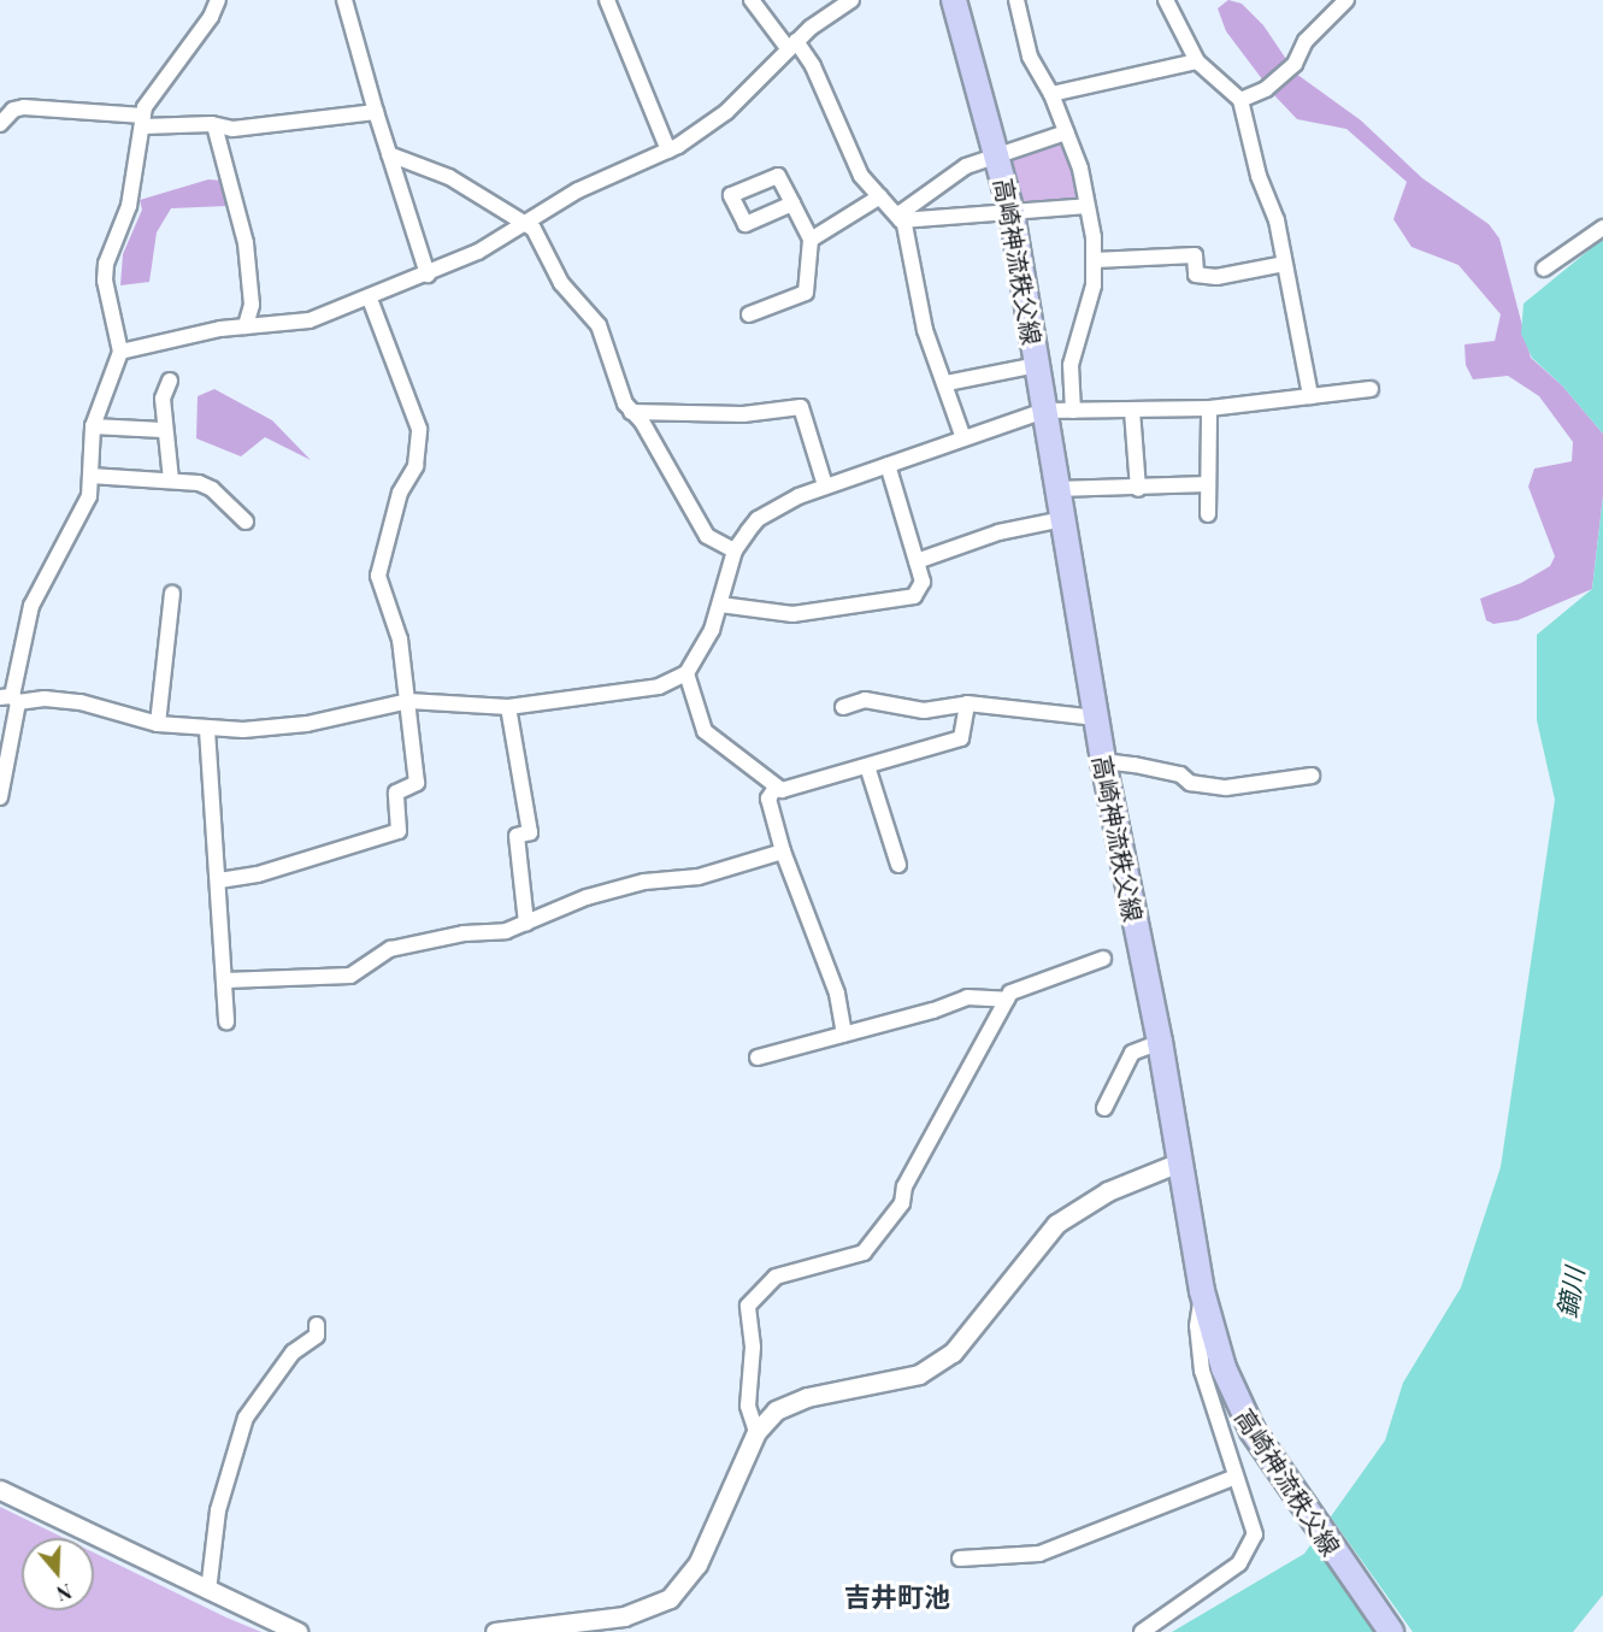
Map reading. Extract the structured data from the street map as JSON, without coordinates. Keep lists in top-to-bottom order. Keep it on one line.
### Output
{"streets":{"main road":["高崎神流秩父線"]},"districts":["吉井町池"],"water":["鏑川"],"north":"bottom"}
